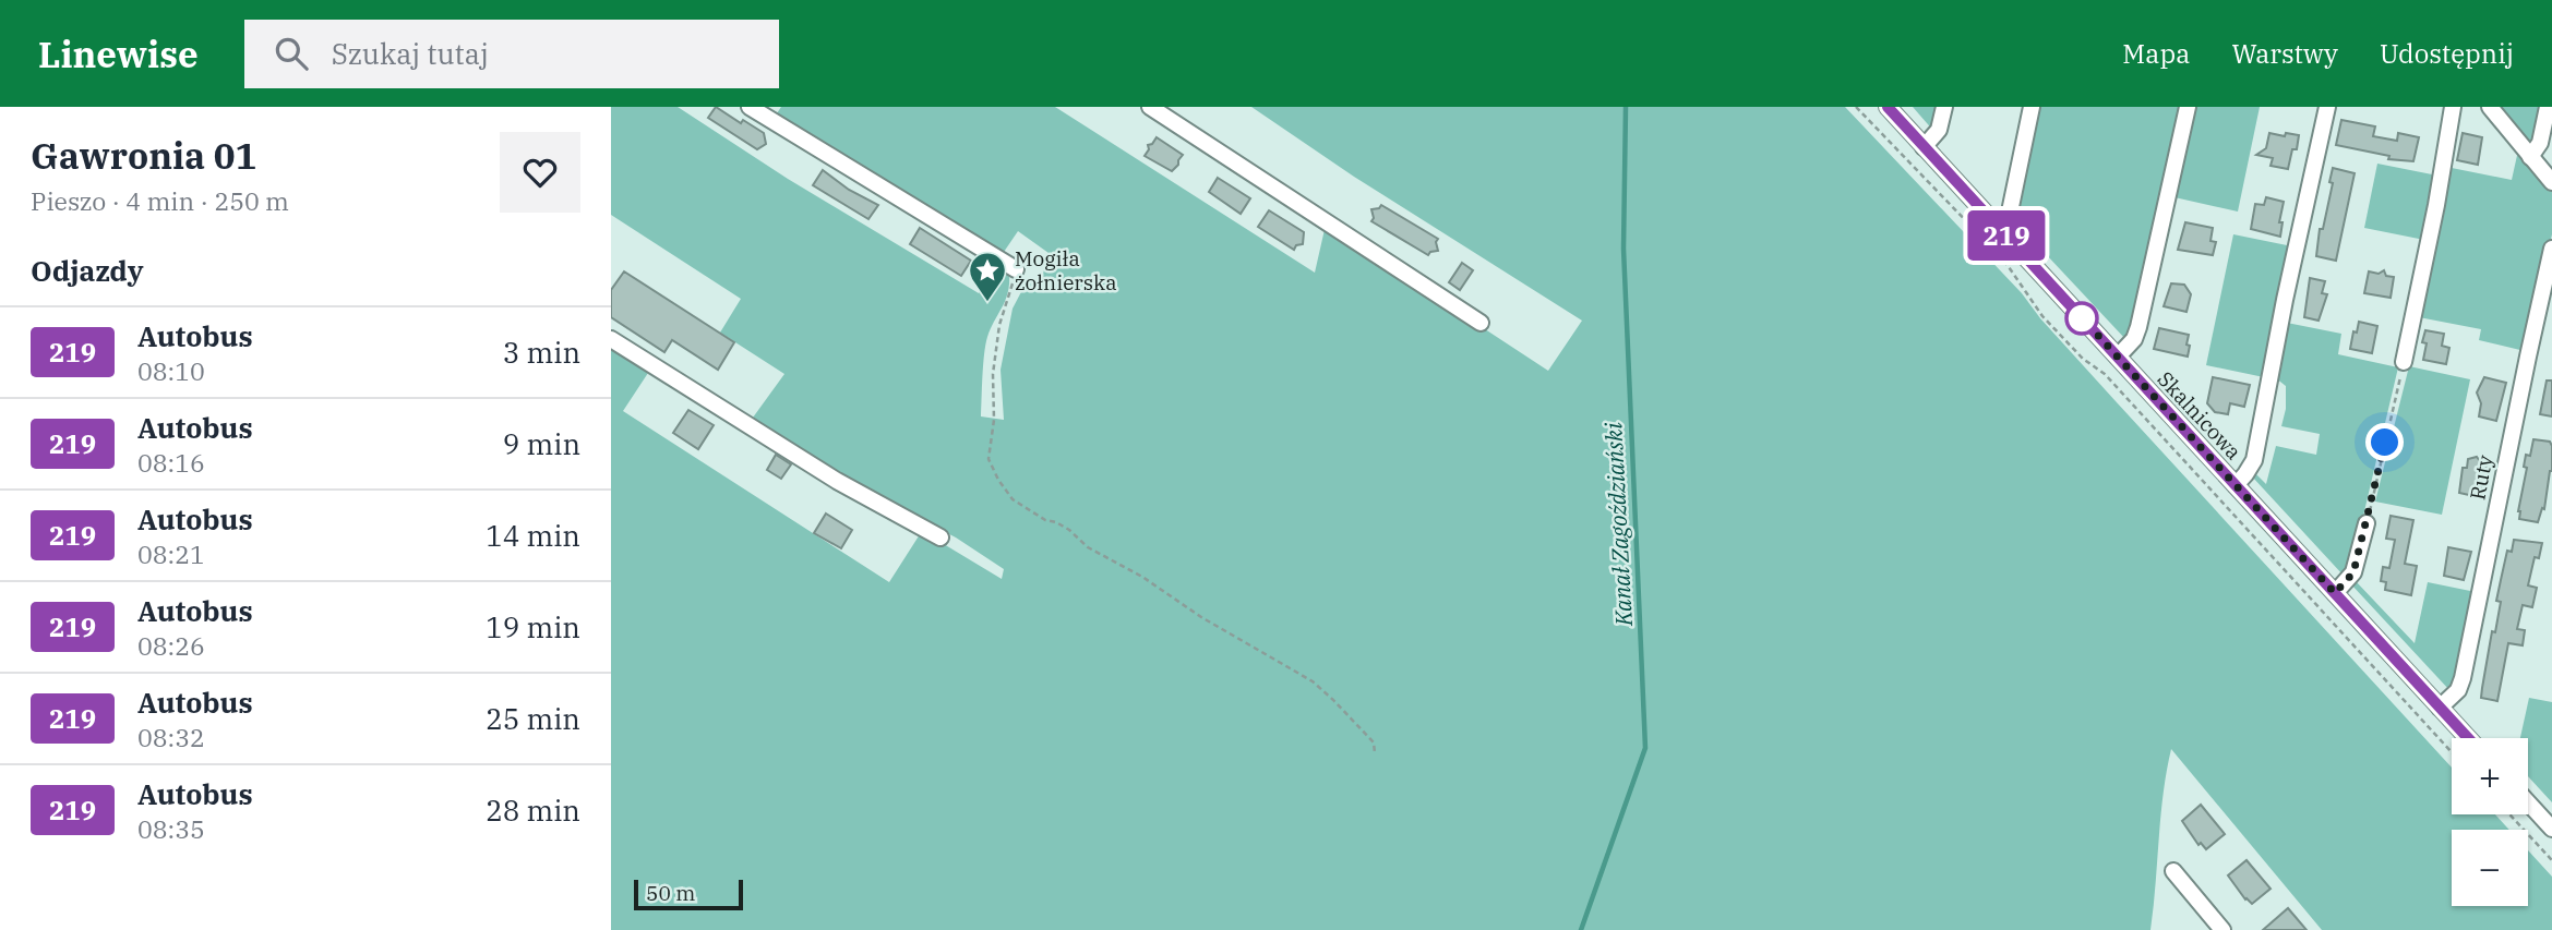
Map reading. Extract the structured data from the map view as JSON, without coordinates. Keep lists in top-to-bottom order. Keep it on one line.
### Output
{"streets":{"street":["Skalnicowa","Ruty"]},"crossings":[["Skalnicowa","Ruty"]],"water":["Kanał Zagoździański"],"places":{"place":["Mogiła żołnierska"]},"lines":["bus line 219"],"scale_bar":"50 m","page":{"header":"Linewise","search":"Szukaj tutaj","nav":["Mapa","Warstwy","Udostępnij"],"heading":[["Gawronia 01","Pieszo · 4 min · 250 m"],"Odjazdy"],"on_map":"219","list":[{"mark":"219","name":"Autobus","note":"08:10","value":"3 min"},{"mark":"219","name":"Autobus","note":"08:16","value":"9 min"},{"mark":"219","name":"Autobus","note":"08:21","value":"14 min"},{"mark":"219","name":"Autobus","note":"08:26","value":"19 min"},{"mark":"219","name":"Autobus","note":"08:32","value":"25 min"},{"mark":"219","name":"Autobus","note":"08:35","value":"28 min"}],"map_buttons":["+","−"],"scale":"50 m"}}
